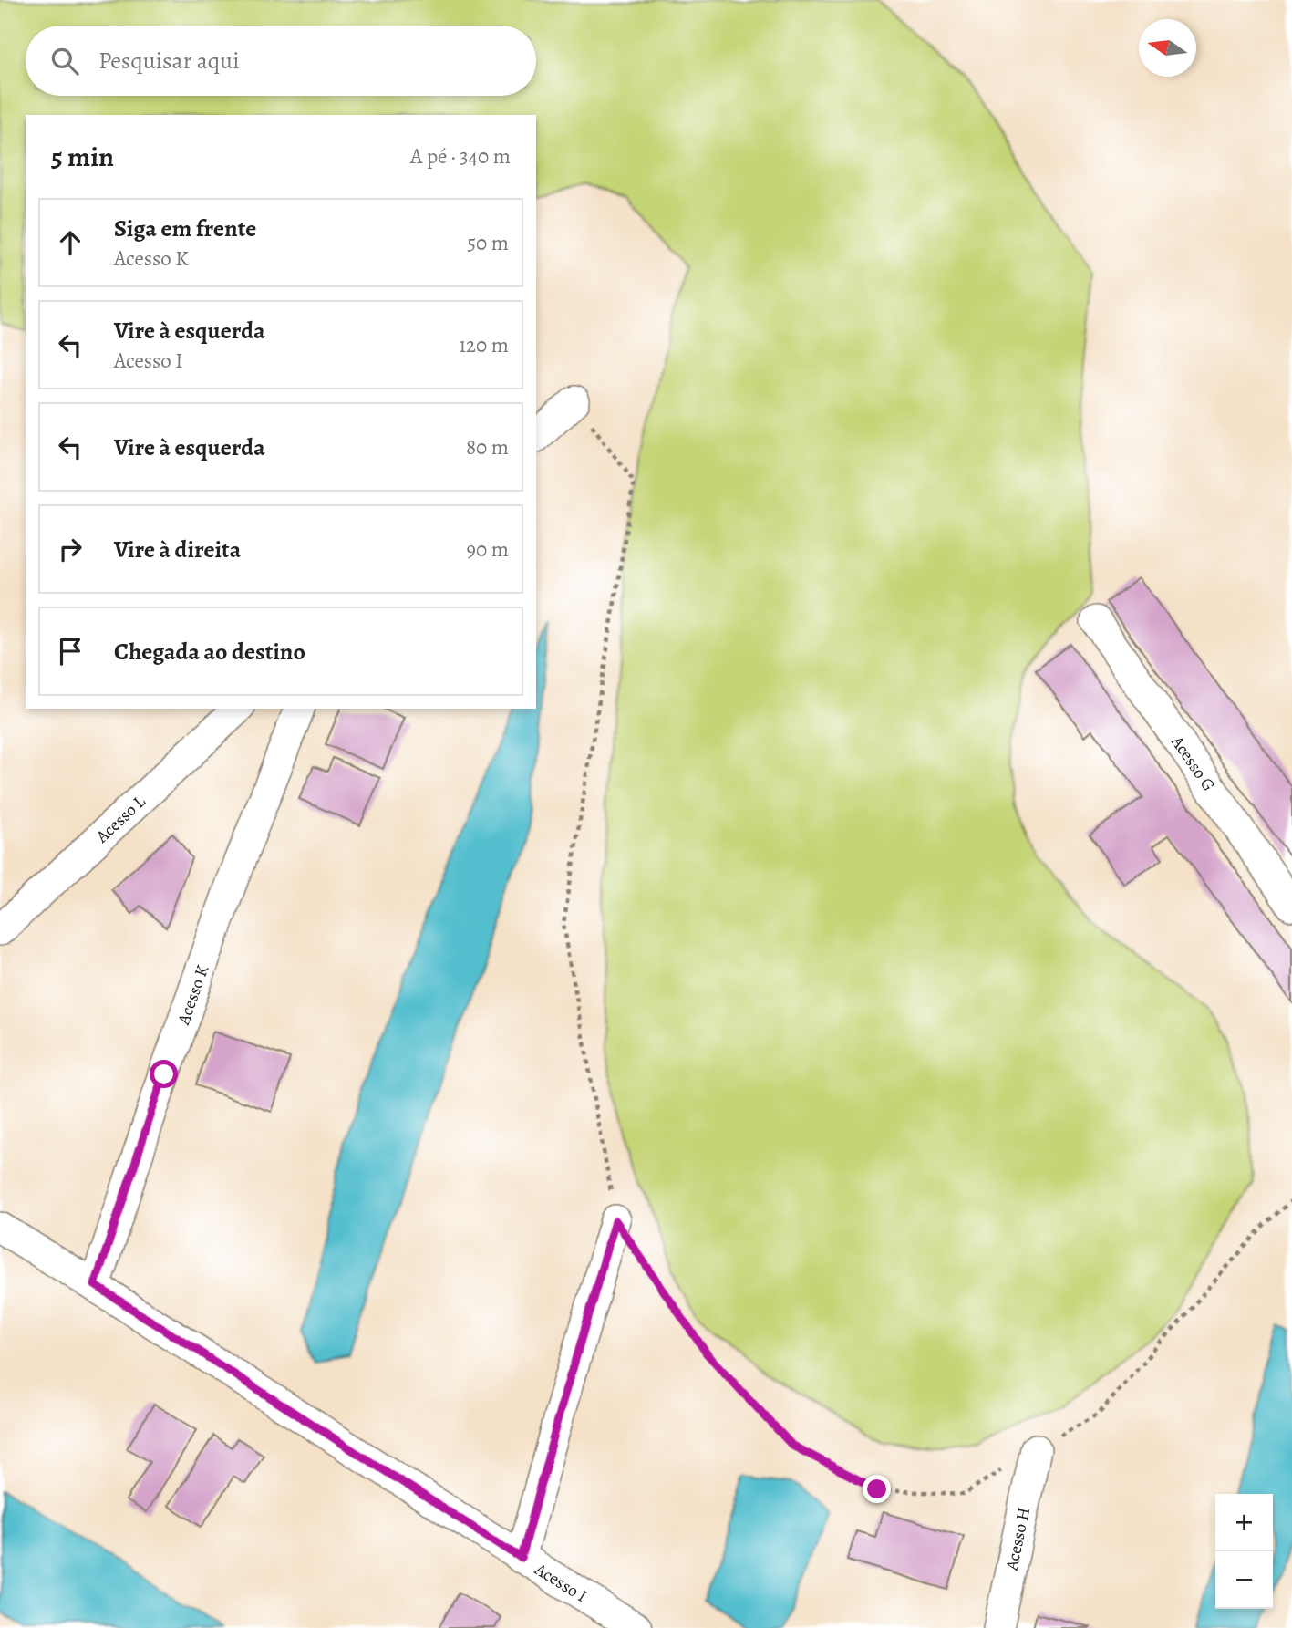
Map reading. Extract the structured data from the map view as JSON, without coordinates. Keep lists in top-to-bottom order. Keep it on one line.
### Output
{"streets":{"street":["Acesso G","Acesso L","Acesso K","Acesso H","Acesso I"]},"crossings":[["Acesso K","Acesso I"]],"north":"left","page":{"search":"Pesquisar aqui","heading":["5 min","A pé · 340 m"],"list":[["Siga em frente","Acesso K","50 m"],["Vire à esquerda","Acesso I","120 m"],["Vire à esquerda","80 m"],["Vire à direita","90 m"],"Chegada ao destino"],"map_buttons":["+","−"]}}
